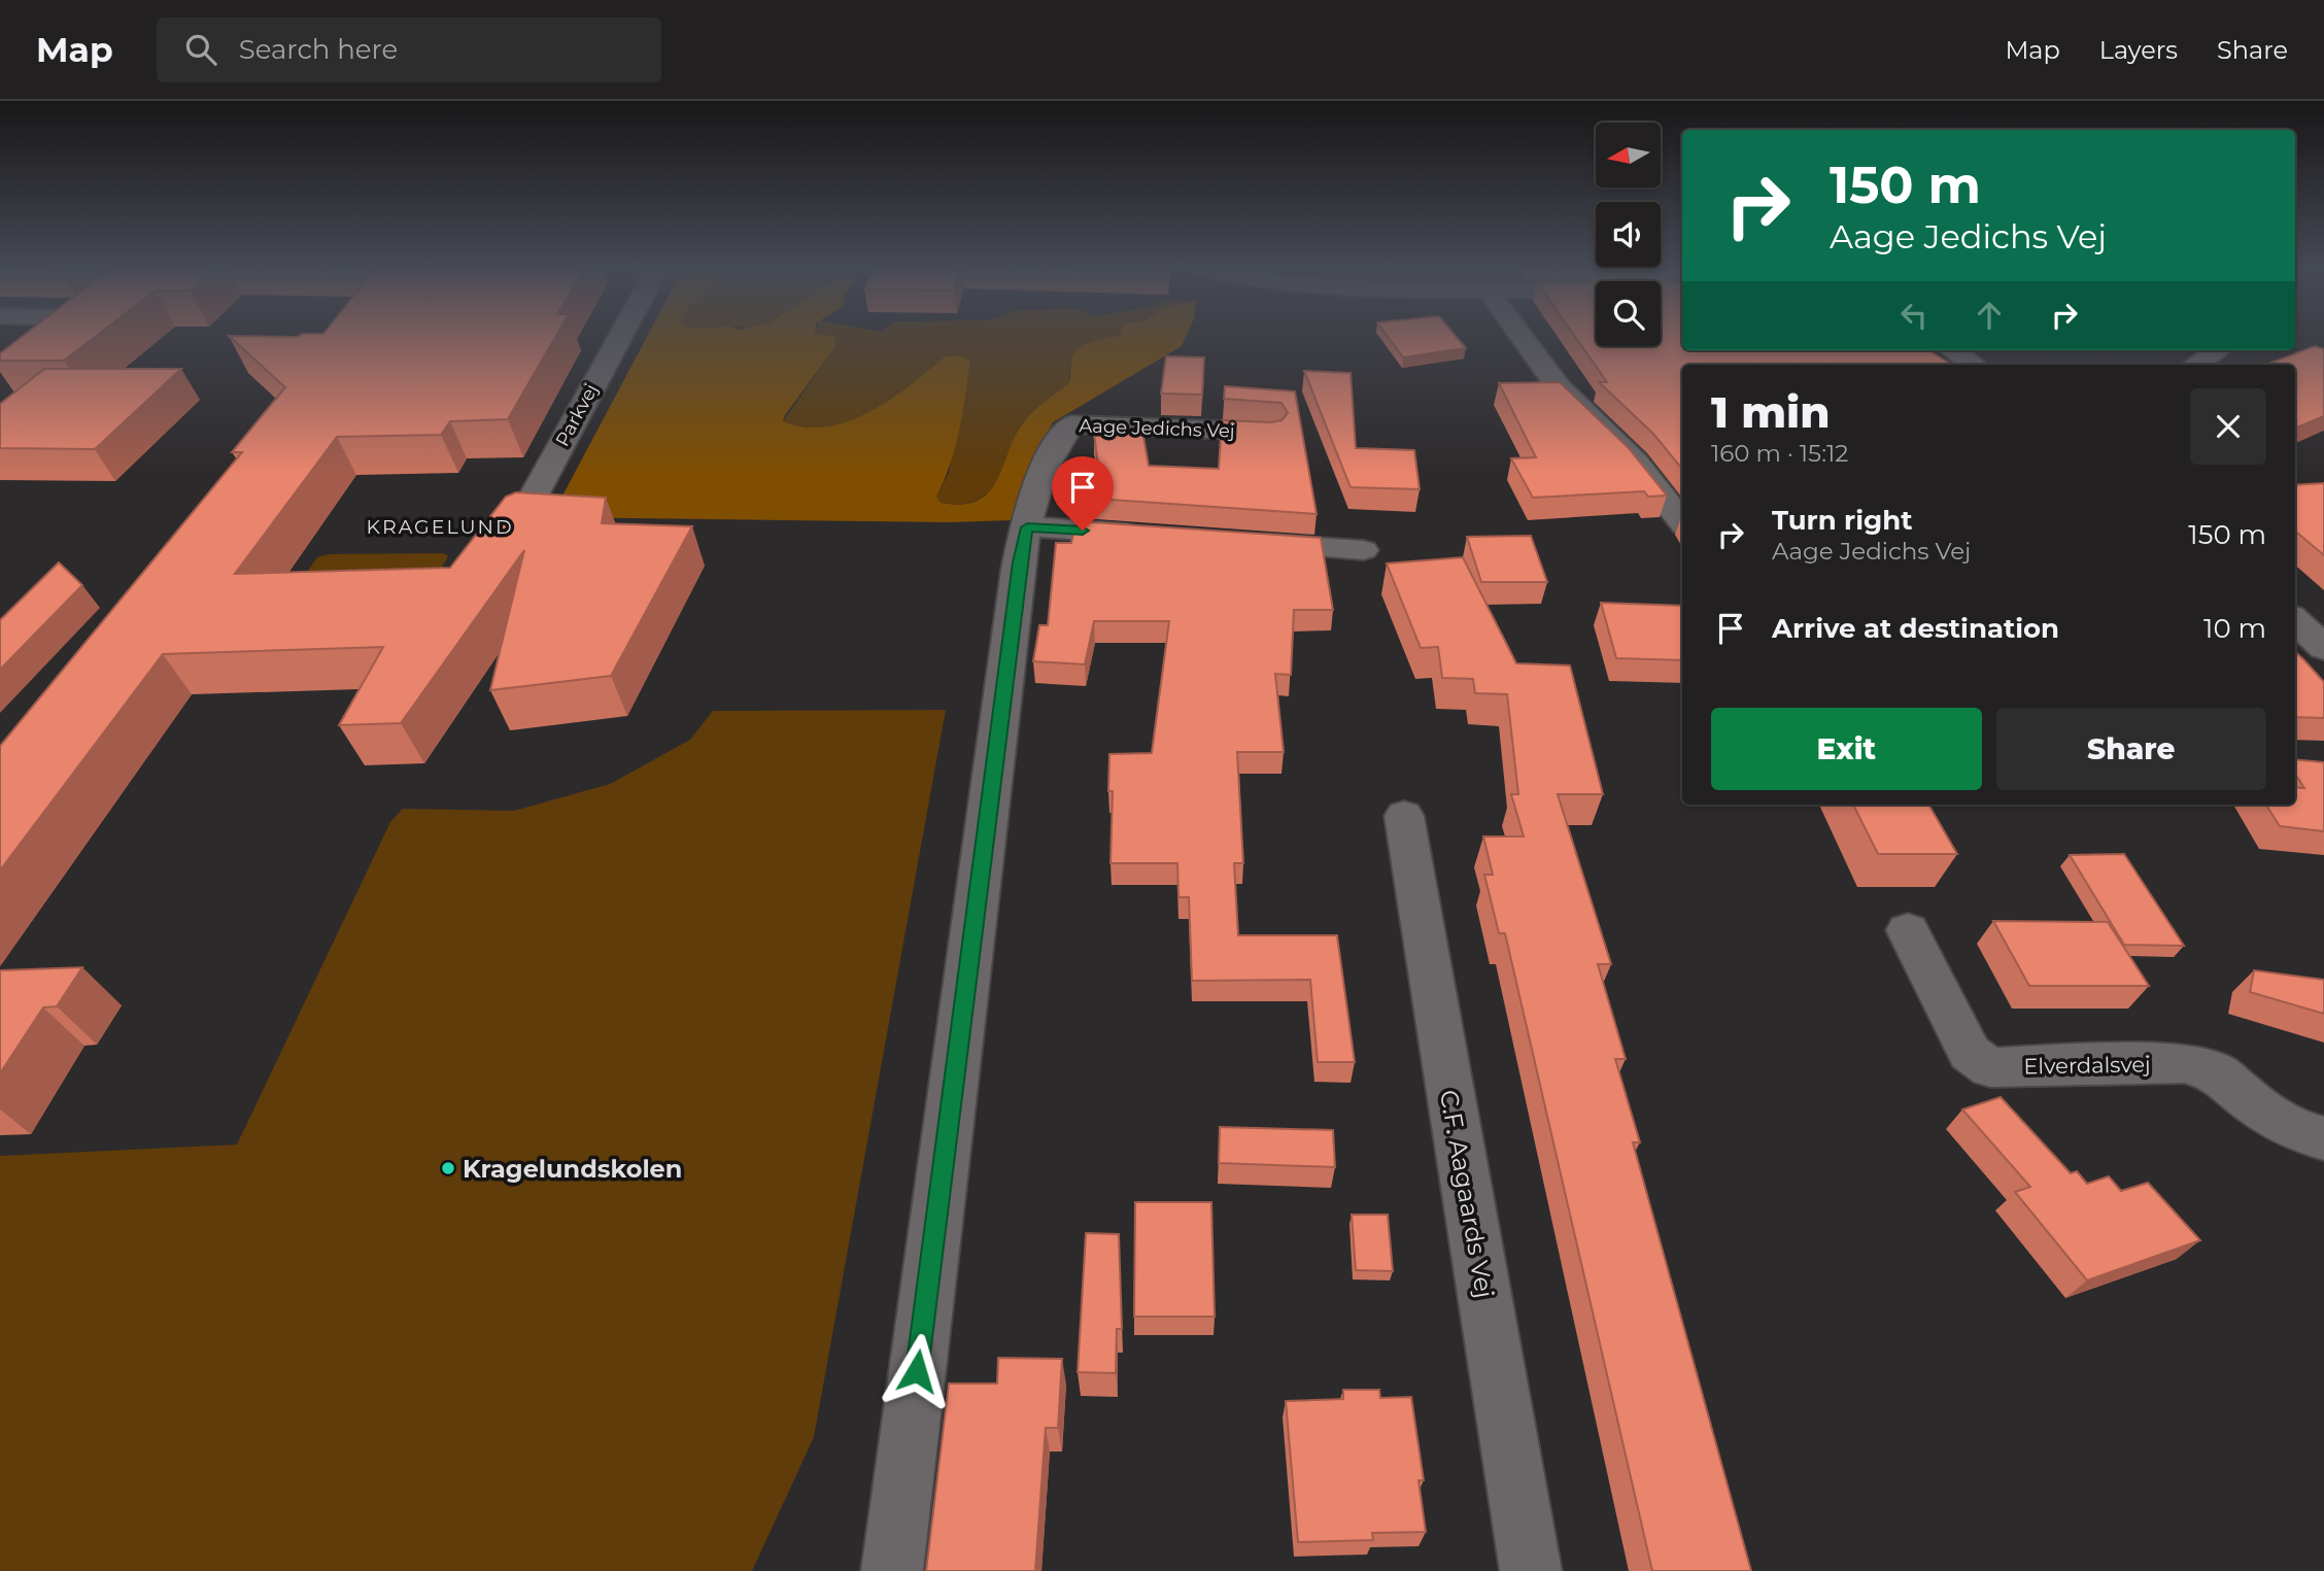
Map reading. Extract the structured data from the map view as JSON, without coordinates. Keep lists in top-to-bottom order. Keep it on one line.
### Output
{"streets":{"street":["Parkvej","Aage Jedichs Vej","Elverdalsvej","C.F. Aagaards Vej"]},"districts":["KRAGELUND"],"places":["Kragelundskolen"],"north":"left","page":{"header":"Map","search":"Search here","nav":["Map","Layers","Share"],"turn":["150 m","Aage Jedichs Vej"],"heading":["1 min","160 m · 15:12"],"list":[{"name":"Turn right","note":"Aage Jedichs Vej","value":"150 m"},{"name":"Arrive at destination","value":"10 m"}],"buttons":["Exit","Share"]}}
